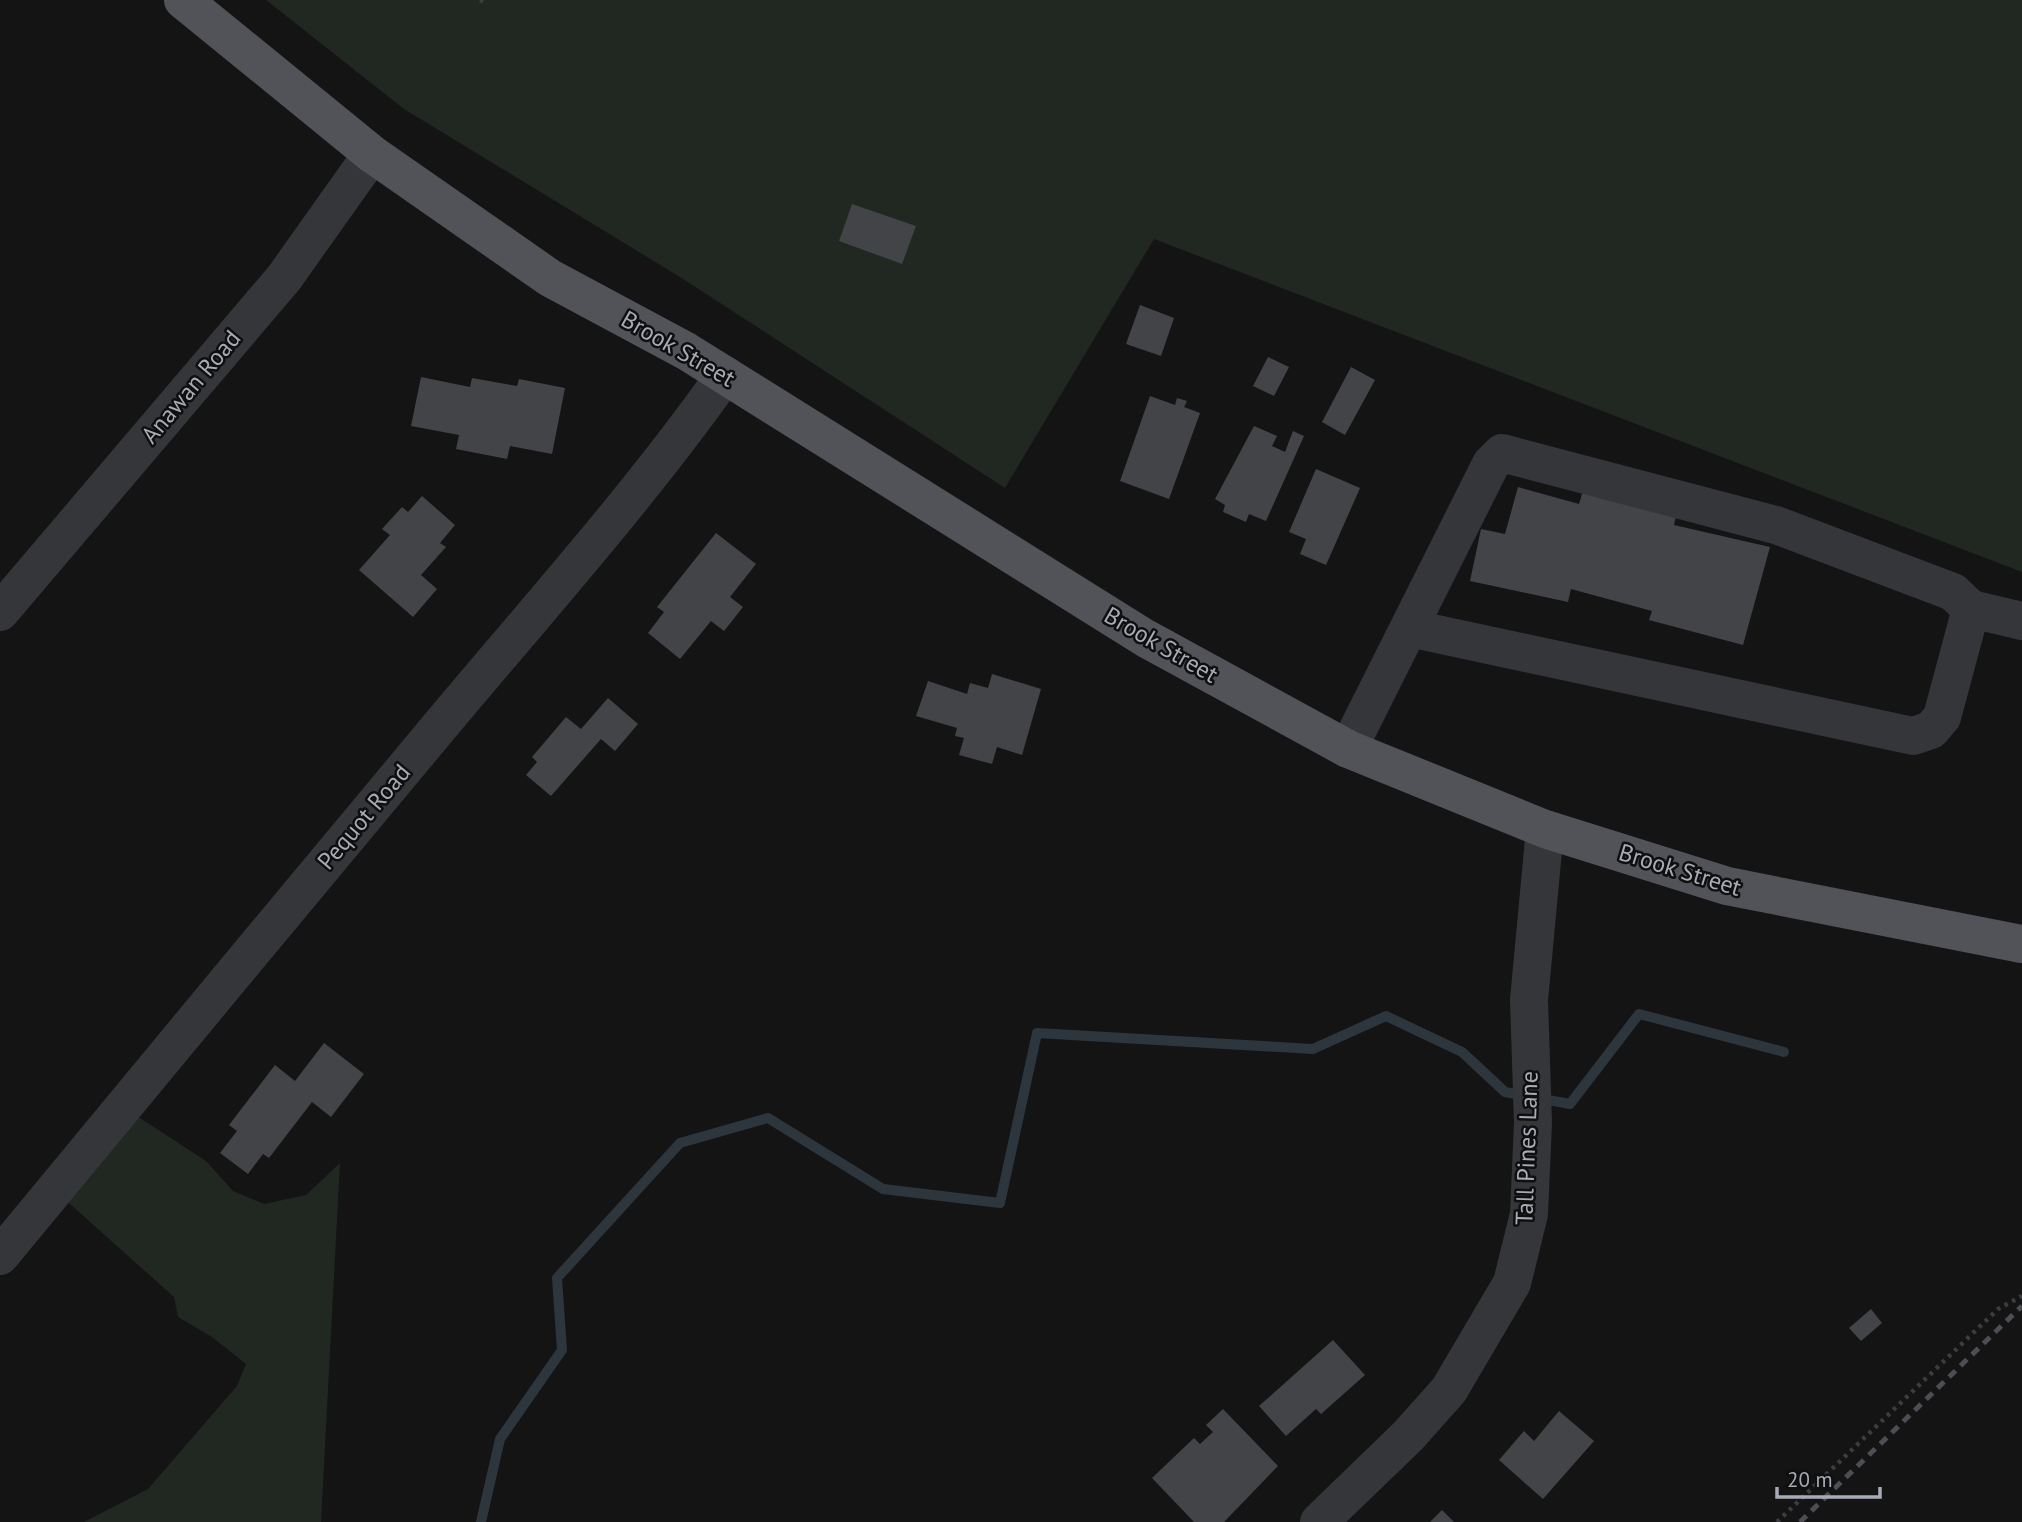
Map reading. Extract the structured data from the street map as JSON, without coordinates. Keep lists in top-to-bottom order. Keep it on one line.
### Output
{"streets":{"main road":["Brook Street"],"street":["Anawan Road","Pequot Road","Tall Pines Lane"]},"crossings":[["Brook Street","Anawan Road"],["Brook Street","Pequot Road"],["Brook Street","Tall Pines Lane"]],"scale_bar":"20 m"}
